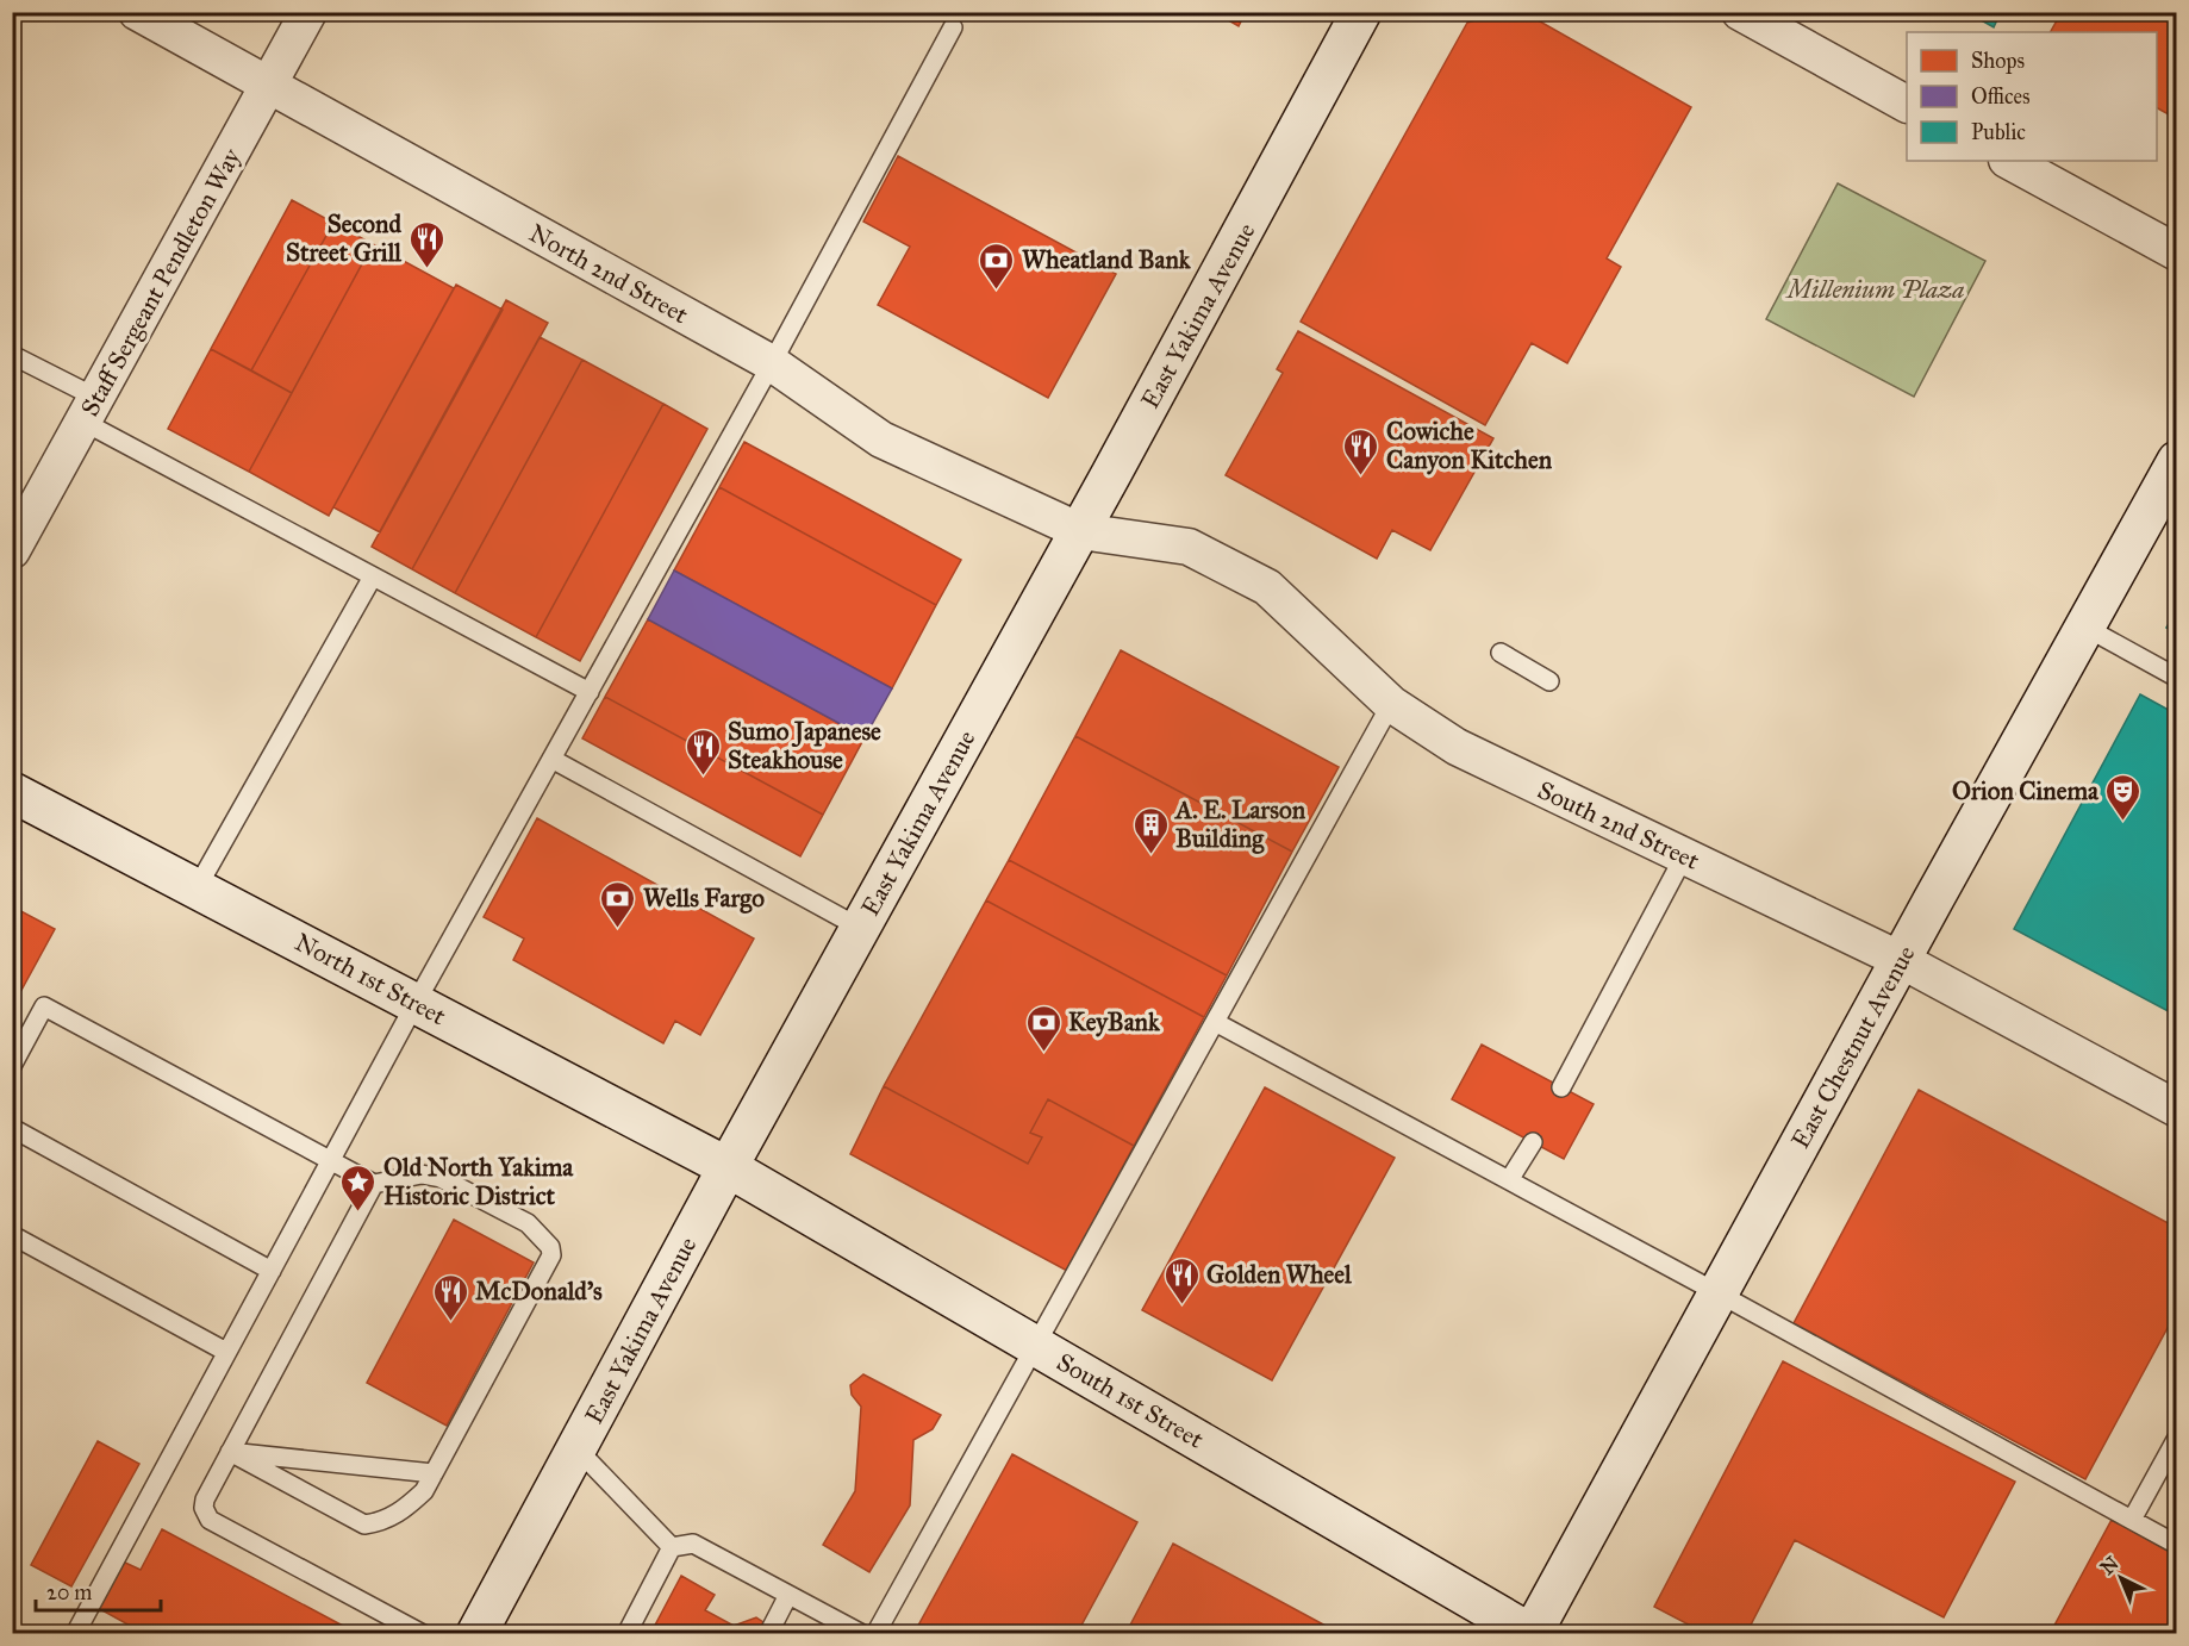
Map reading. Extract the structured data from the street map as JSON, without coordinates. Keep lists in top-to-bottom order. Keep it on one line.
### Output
{"streets":{"main road":["East Yakima Avenue","North 1st Street","East Chestnut Avenue","South 1st Street"],"street":["North 2nd Street","Staff Sergeant Pendleton Way","South 2nd Street"]},"crossings":[["North 2nd Street","Staff Sergeant Pendleton Way"],["North 2nd Street","East Yakima Avenue"],["North 2nd Street","South 2nd Street"],["East Yakima Avenue","South 2nd Street"],["East Yakima Avenue","North 1st Street"],["East Yakima Avenue","South 1st Street"],["South 2nd Street","East Chestnut Avenue"],["North 1st Street","South 1st Street"],["East Chestnut Avenue","South 1st Street"]],"parks":["Millenium Plaza"],"places":{"restaurant":["Second Street Grill","Cowiche Canyon Kitchen","Sumo Japanese Steakhouse","Golden Wheel","McDonald's"],"bank":["Wheatland Bank","Wells Fargo","KeyBank"],"theatre":["Orion Cinema"],"building":["A. E. Larson Building"],"place":["Old North Yakima Historic District"]},"legend":["Shops","Offices","Public"],"scale_bar":"20 m","north":"top left"}
